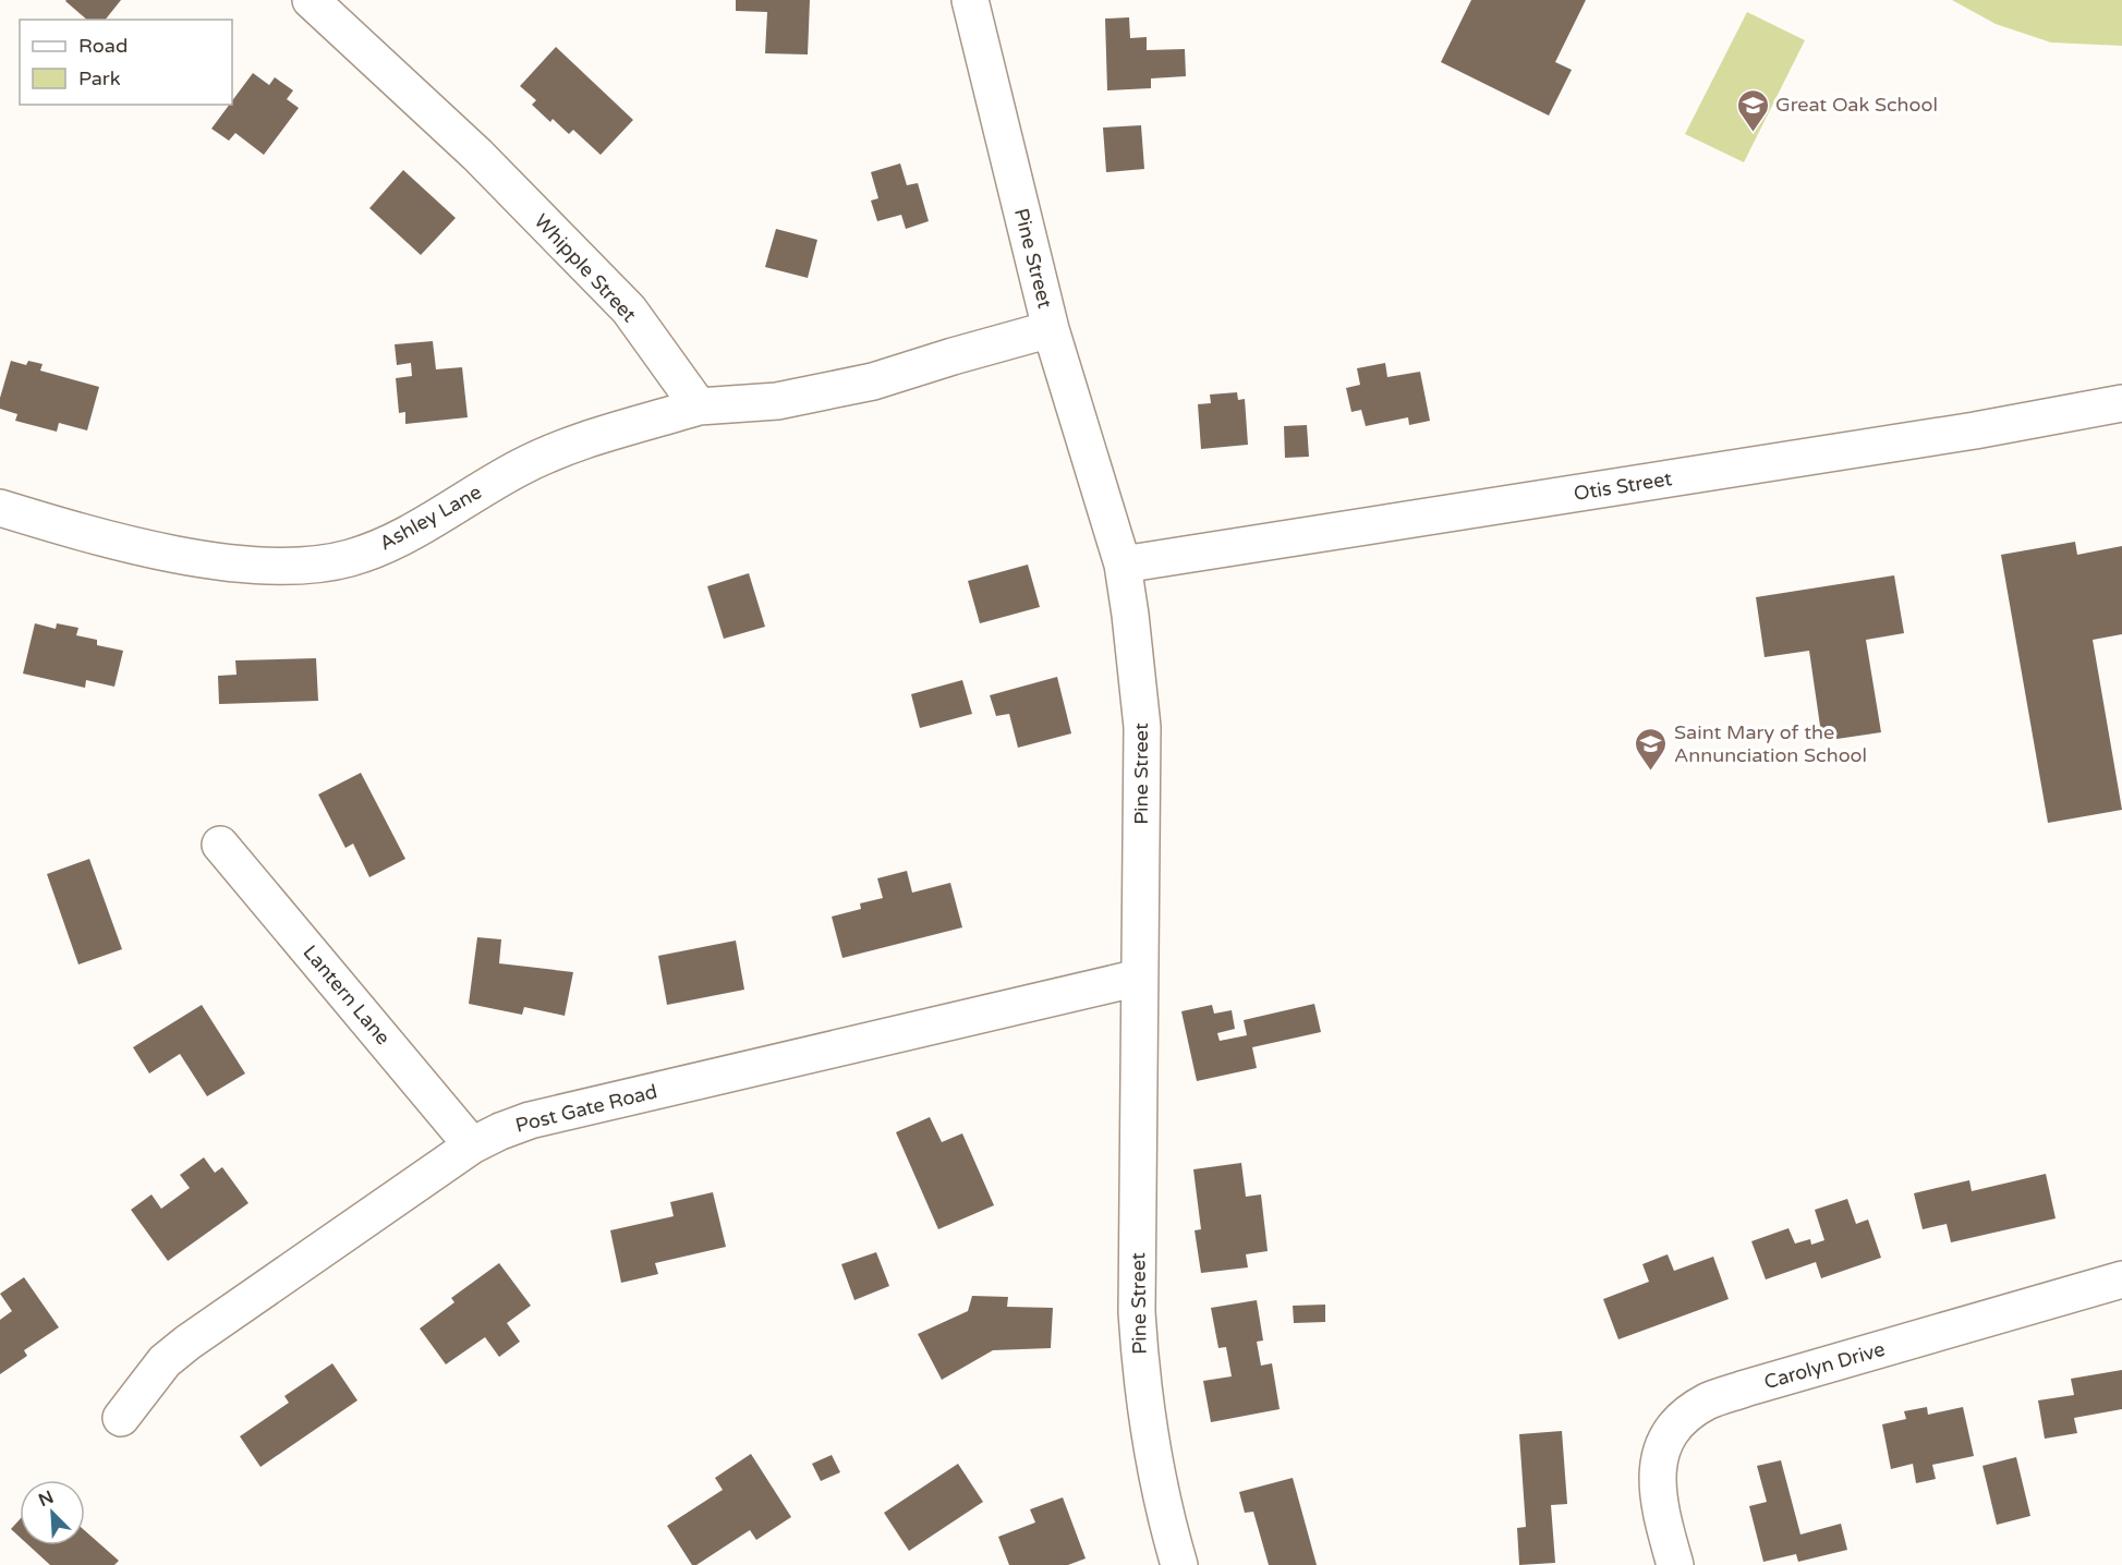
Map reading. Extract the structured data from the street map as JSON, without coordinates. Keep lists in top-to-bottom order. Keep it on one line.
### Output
{"streets":{"street":["Pine Street","Whipple Street","Otis Street","Ashley Lane","Lantern Lane","Post Gate Road","Carolyn Drive"]},"crossings":[["Pine Street","Otis Street"],["Pine Street","Post Gate Road"],["Whipple Street","Ashley Lane"],["Lantern Lane","Post Gate Road"]],"places":{"school or university":["Great Oak School","Saint Mary of the Annunciation School"]},"legend":["Road","Park"],"north":"top left"}
